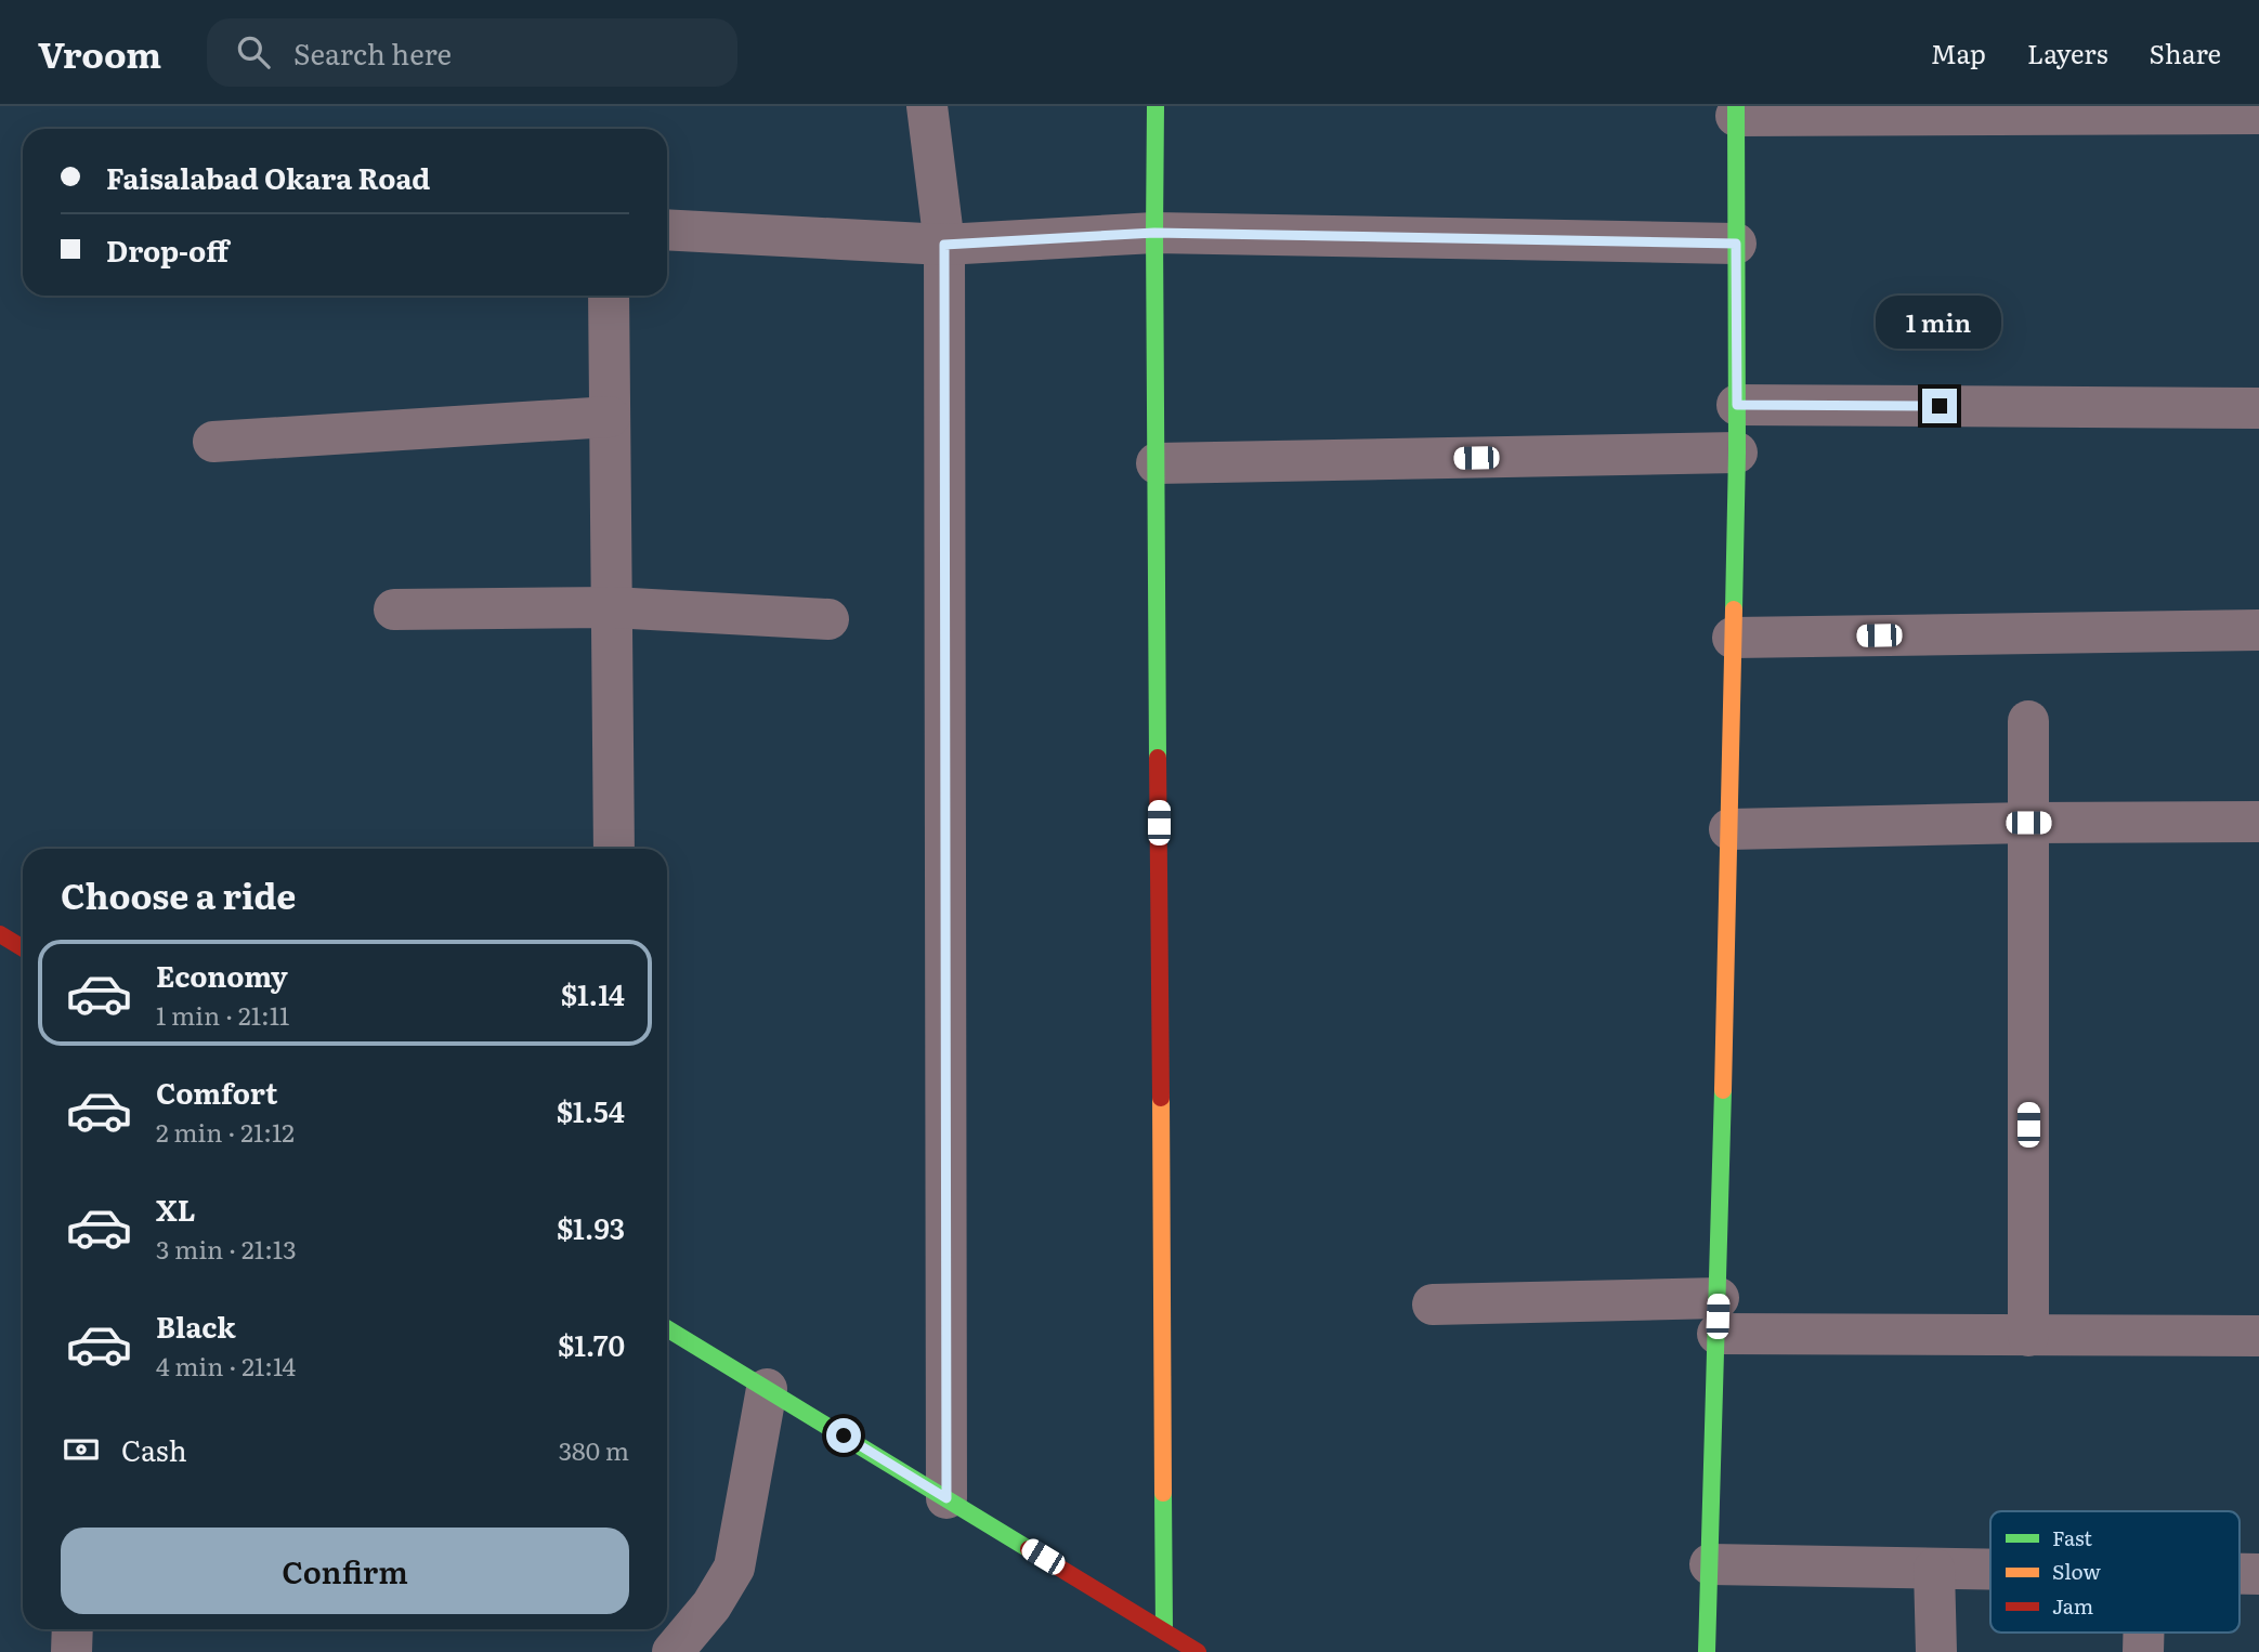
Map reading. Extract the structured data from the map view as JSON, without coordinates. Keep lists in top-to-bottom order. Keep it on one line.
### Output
{"legend":["Fast","Slow","Jam"],"page":{"header":"Vroom","search":"Search here","nav":["Map","Layers","Share"],"banner":["Faisalabad Okara Road","Drop-off"],"bubble":"1 min","heading":"Choose a ride","list":[{"name":"Economy","note":"1 min · 21:11","value":"$1.14"},{"name":"Comfort","note":"2 min · 21:12","value":"$1.54"},{"name":"XL","note":"3 min · 21:13","value":"$1.93"},{"name":"Black","note":"4 min · 21:14","value":"$1.70"}],"pay":["Cash","380 m"],"buttons":"Confirm"}}
